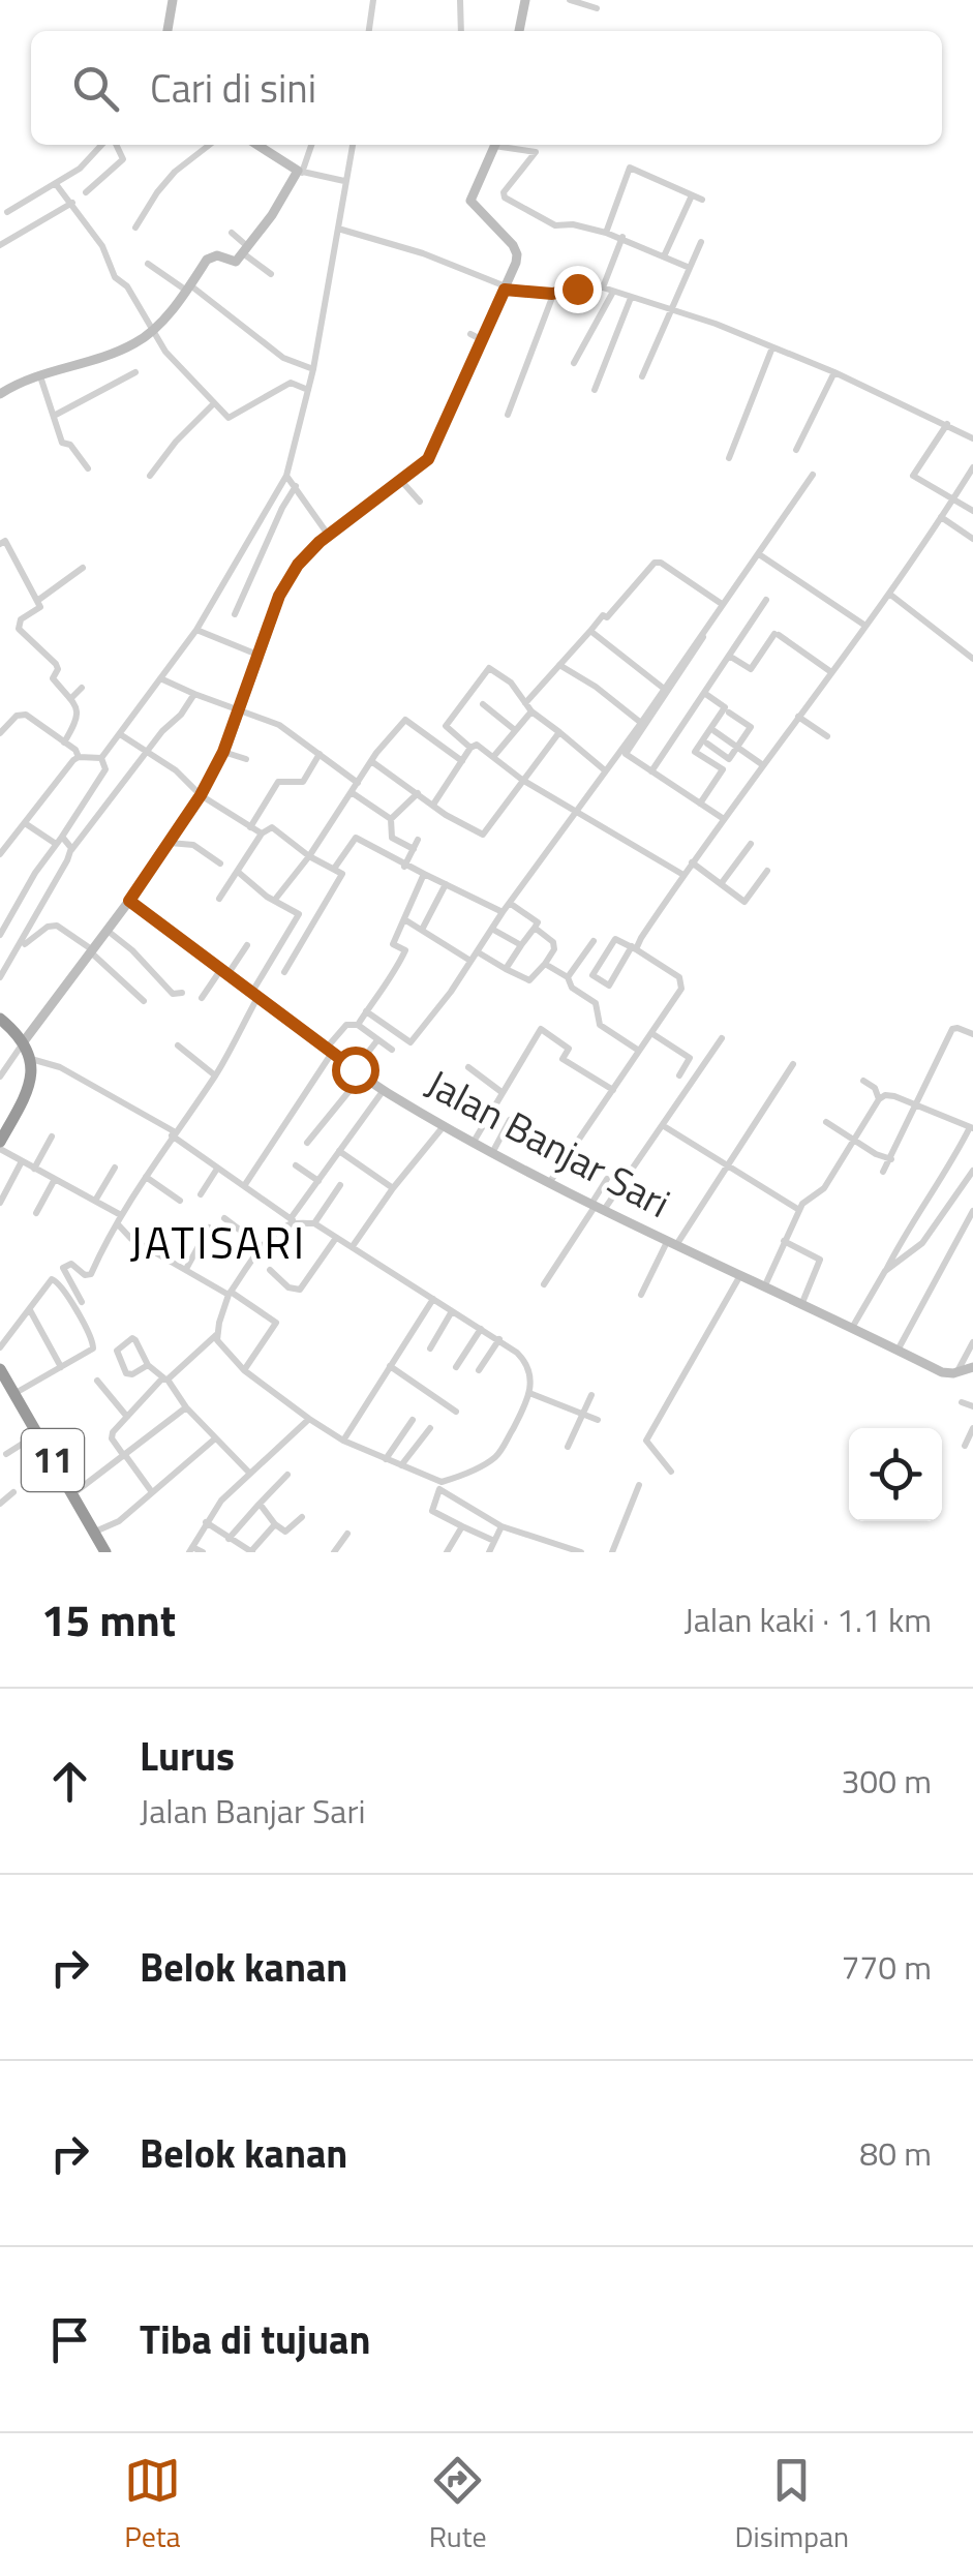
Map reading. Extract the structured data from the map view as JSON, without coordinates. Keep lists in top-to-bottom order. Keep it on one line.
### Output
{"streets":{"highway":["11"],"street":["Jalan Banjar Sari"]},"districts":["JATISARI"],"page":{"search":"Cari di sini","heading":["15 mnt","Jalan kaki · 1.1 km"],"list":[["Lurus","Jalan Banjar Sari","300 m"],["Belok kanan","770 m"],["Belok kanan","80 m"],"Tiba di tujuan"],"nav":["Peta","Rute","Disimpan"]}}
